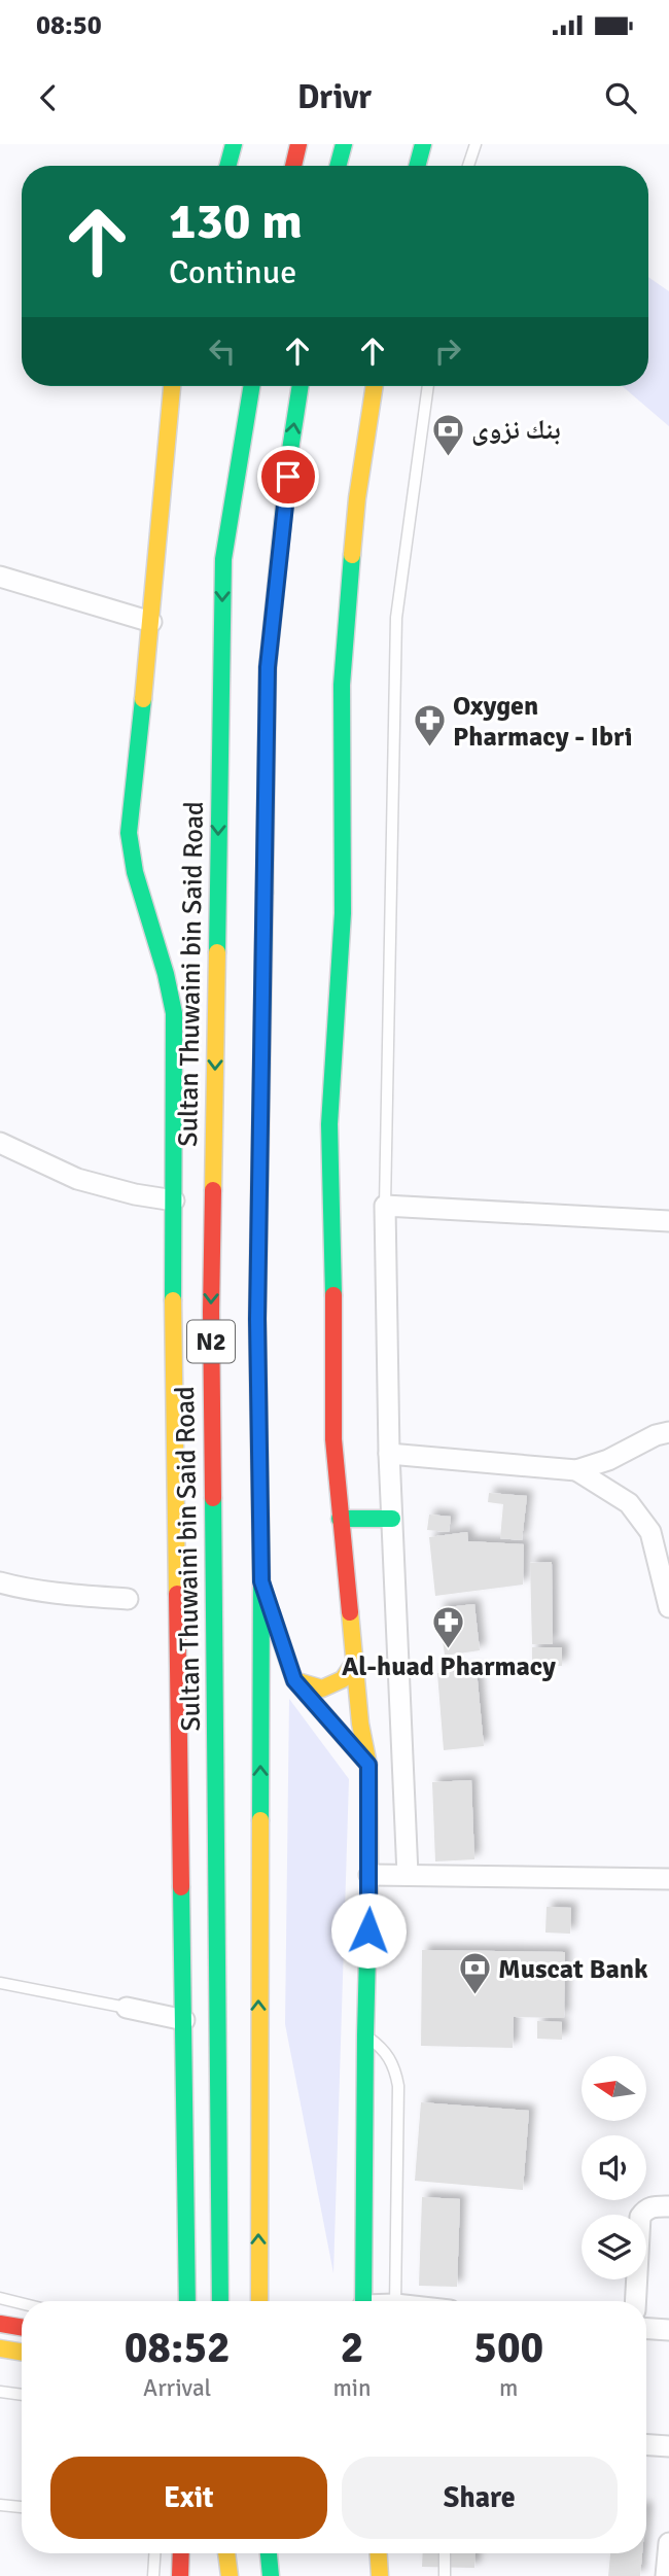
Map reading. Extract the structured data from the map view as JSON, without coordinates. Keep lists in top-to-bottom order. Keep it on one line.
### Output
{"streets":{"main road":["Sultan Thuwaini bin Said Road","N2"]},"places":{"bank":["بنك نزوى","Muscat Bank"],"pharmacy":["Oxygen Pharmacy - Ibri","Al-huad Pharmacy"]},"north":"left","page":{"status":"08:50","header":"Drivr","turn":["130 m","Continue"],"eta":["08:52","Arrival","2","min","500","m"],"buttons":["Exit","Share"]}}
